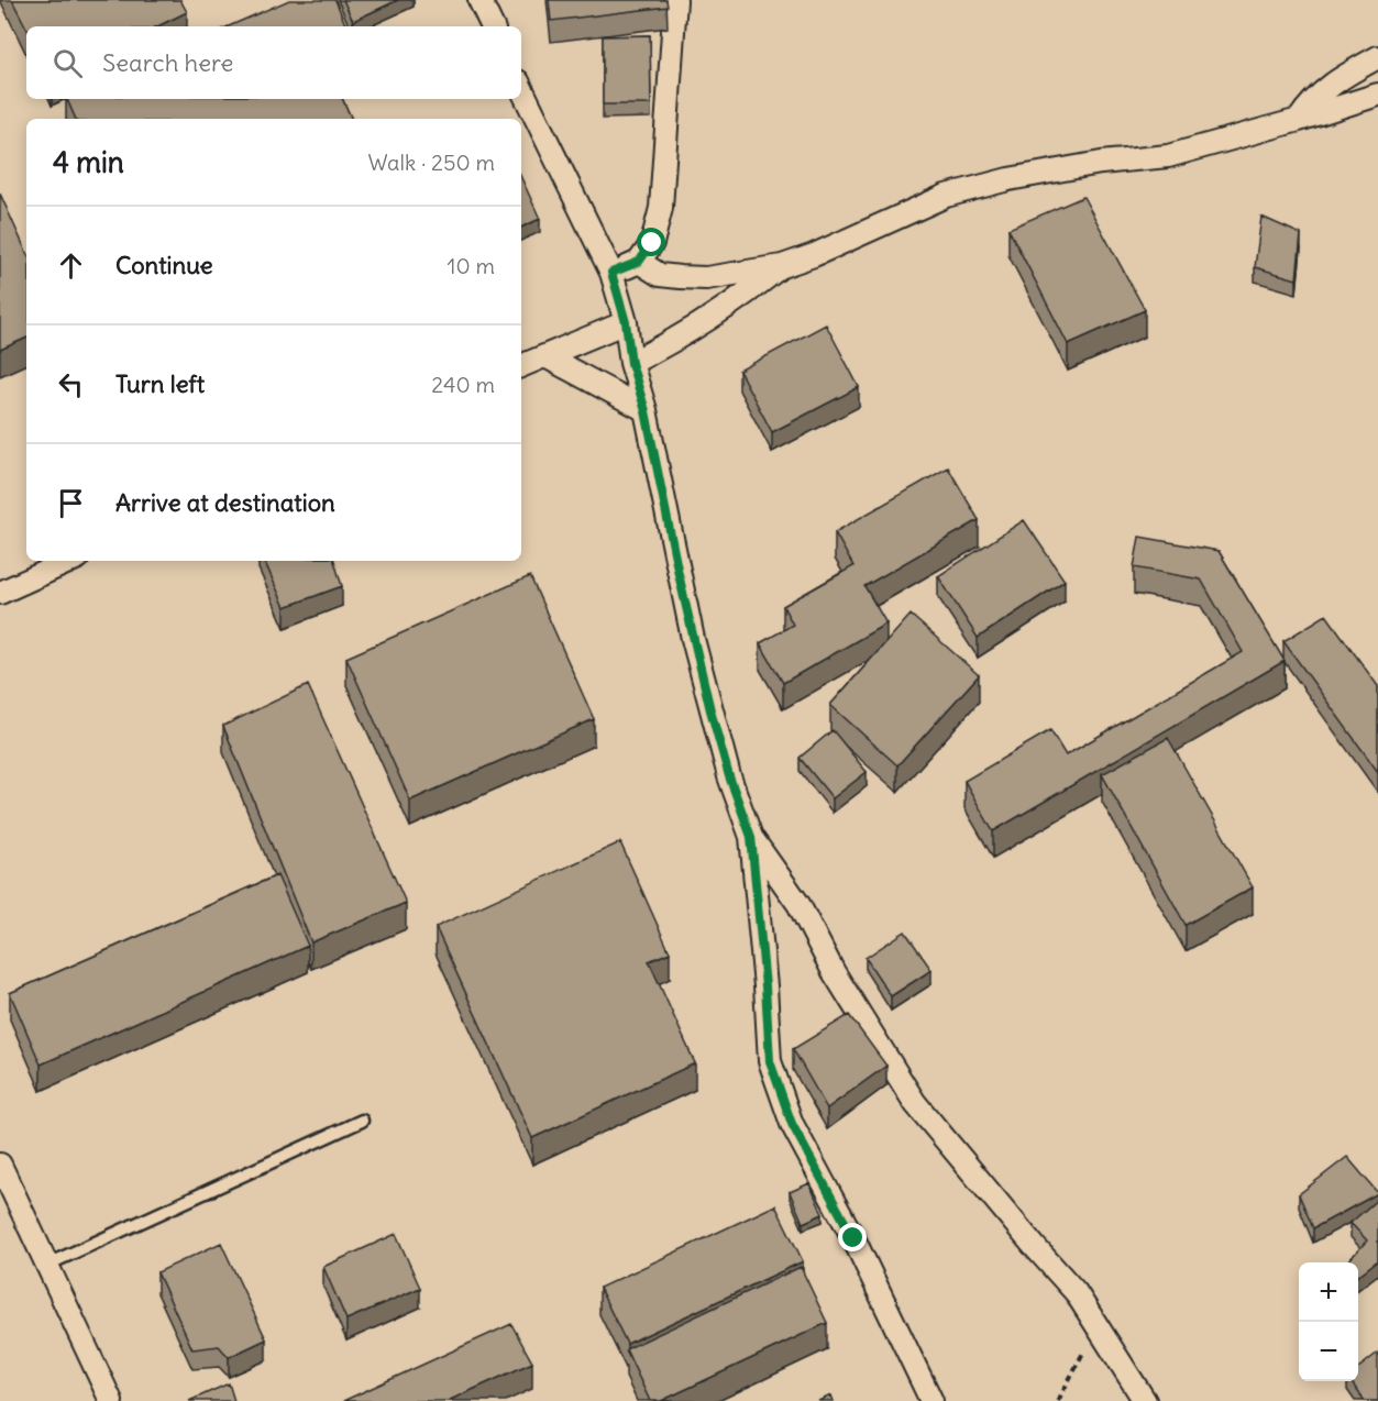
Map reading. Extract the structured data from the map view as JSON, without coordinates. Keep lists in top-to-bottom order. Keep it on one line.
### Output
{"page":{"search":"Search here","heading":["4 min","Walk · 250 m"],"list":[["Continue","10 m"],["Turn left","240 m"],"Arrive at destination"],"map_buttons":["+","−"]}}
